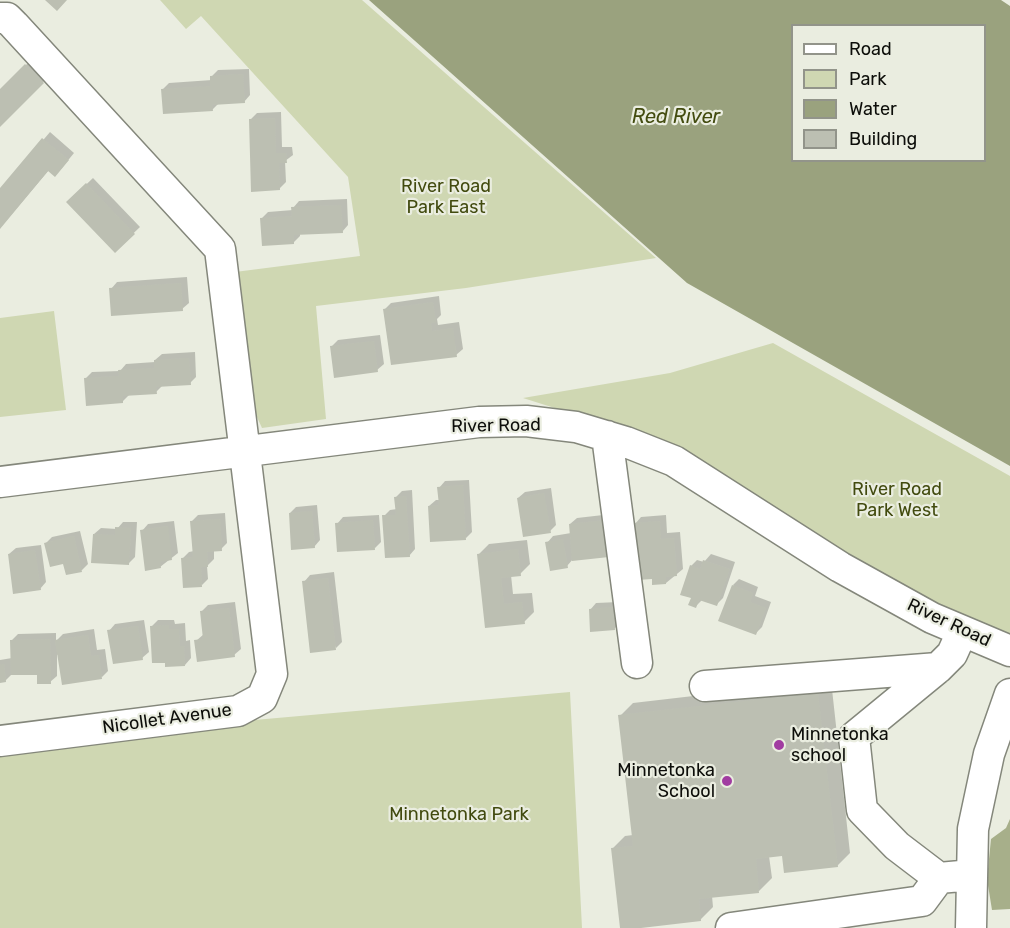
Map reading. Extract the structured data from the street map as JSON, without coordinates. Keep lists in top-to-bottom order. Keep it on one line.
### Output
{"streets":{"street":["River Road","Nicollet Avenue"]},"crossings":[["River Road","Nicollet Avenue"]],"water":["Red River"],"parks":["River Road Park East","River Road Park West","Minnetonka Park"],"places":["Minnetonka school","Minnetonka School"],"legend":["Road","Park","Water","Building"]}
